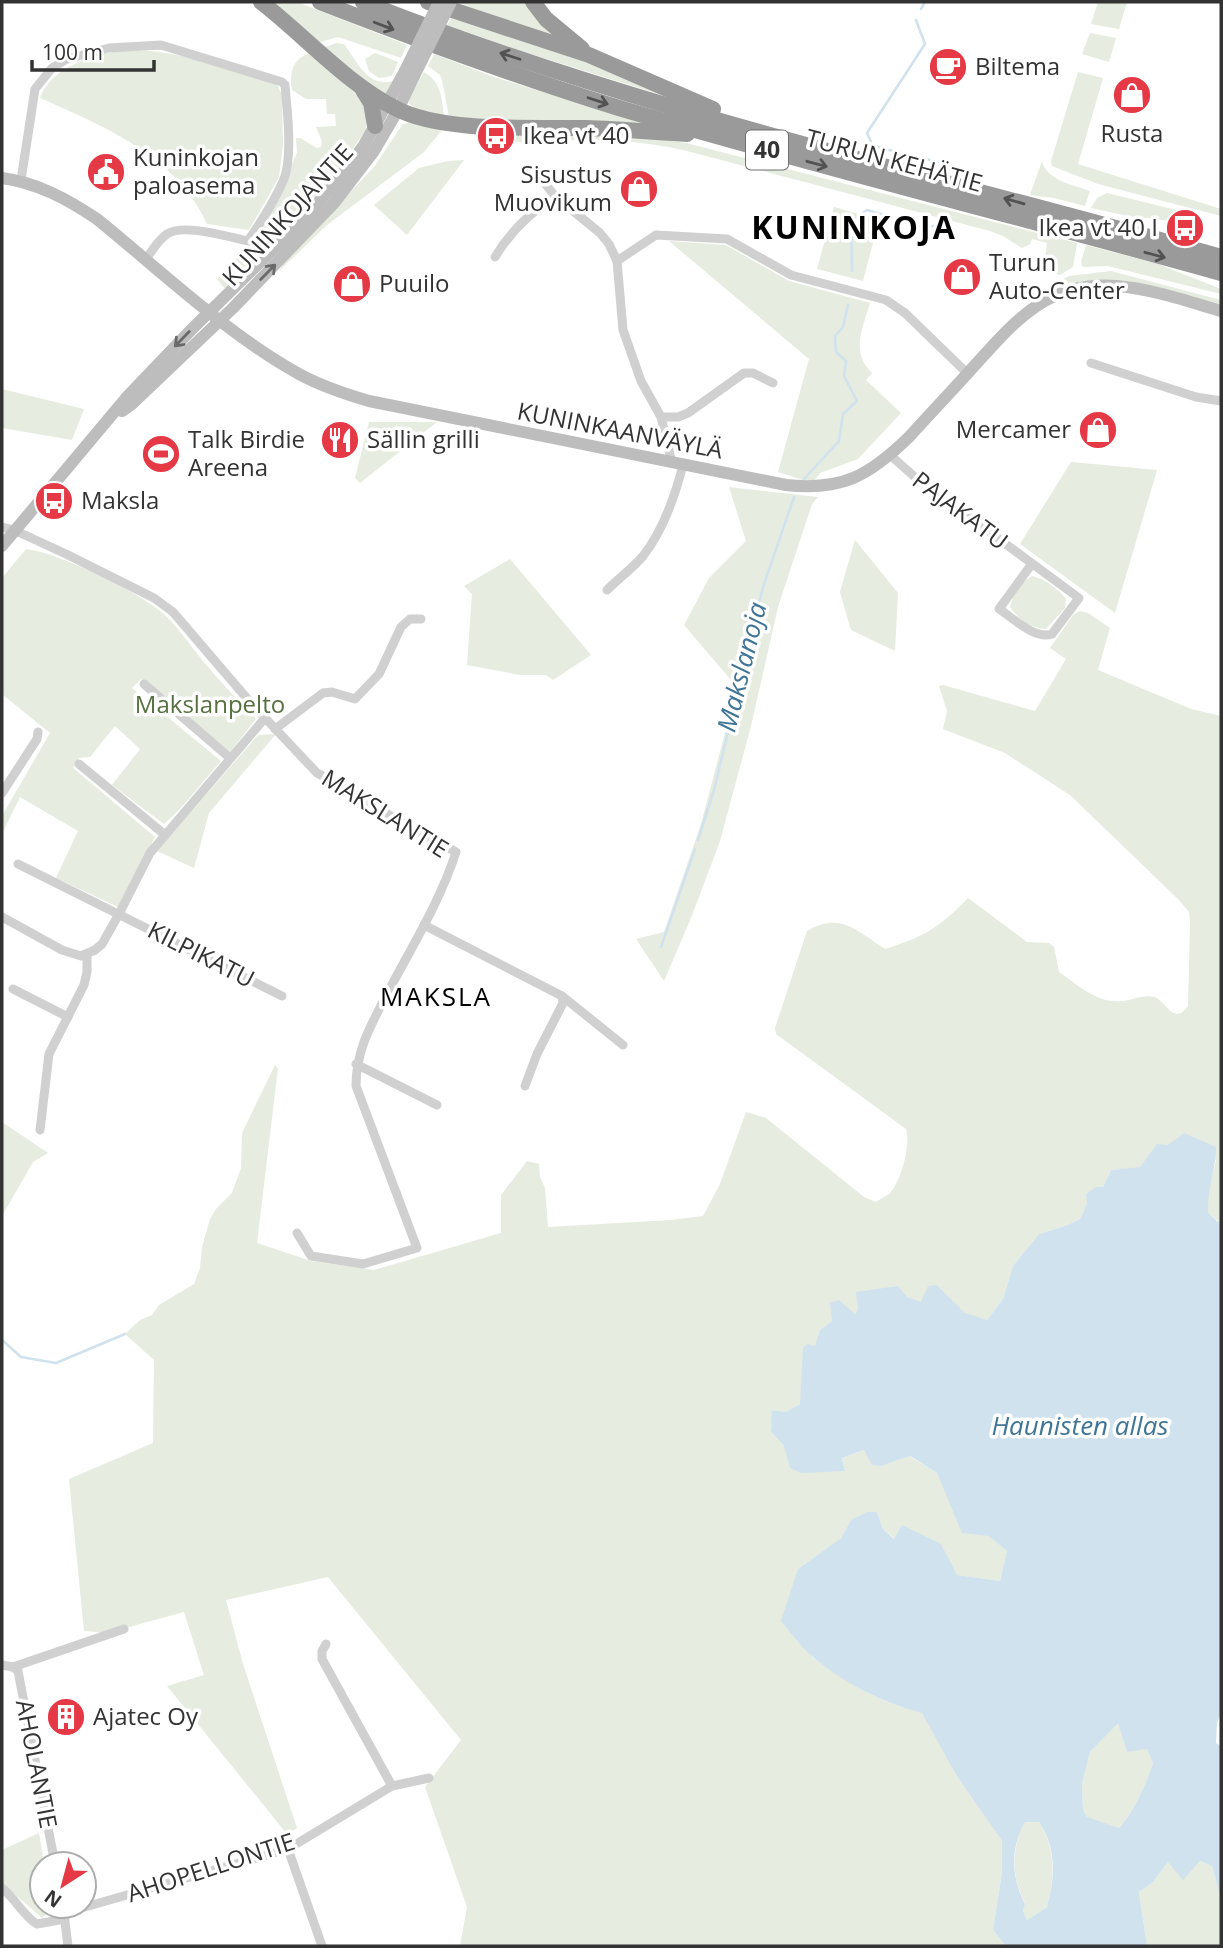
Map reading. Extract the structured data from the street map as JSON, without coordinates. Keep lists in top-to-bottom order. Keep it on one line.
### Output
{"streets":{"highway":["40","TURUN KEHÄTIE"],"street":["KUNINKOJANTIE","KUNINKAANVÄYLÄ","PAJAKATU","MAKSLANTIE","KILPIKATU","AHOLANTIE","AHOPELLONTIE"]},"crossings":[["KUNINKOJANTIE","KUNINKAANVÄYLÄ"],["KUNINKOJANTIE","MAKSLANTIE"],["KUNINKAANVÄYLÄ","PAJAKATU"]],"districts":["KUNINKOJA","MAKSLA"],"water":["Makslanoja","Haunisten allas"],"parks":["Makslanpelto"],"places":{"cafe":["Biltema"],"shop":["Rusta","Sisustus Muovikum","Turun Auto-Center","Puuilo","Mercamer"],"bus stop":["Ikea vt 40","Ikea vt 40 I","Maksla"],"public building":["Kuninkojan paloasema"],"restaurant":["Sällin grilli"],"sports":["Talk Birdie Areena"],"building":["Ajatec Oy"]},"scale_bar":"100 m","north":"bottom left"}
